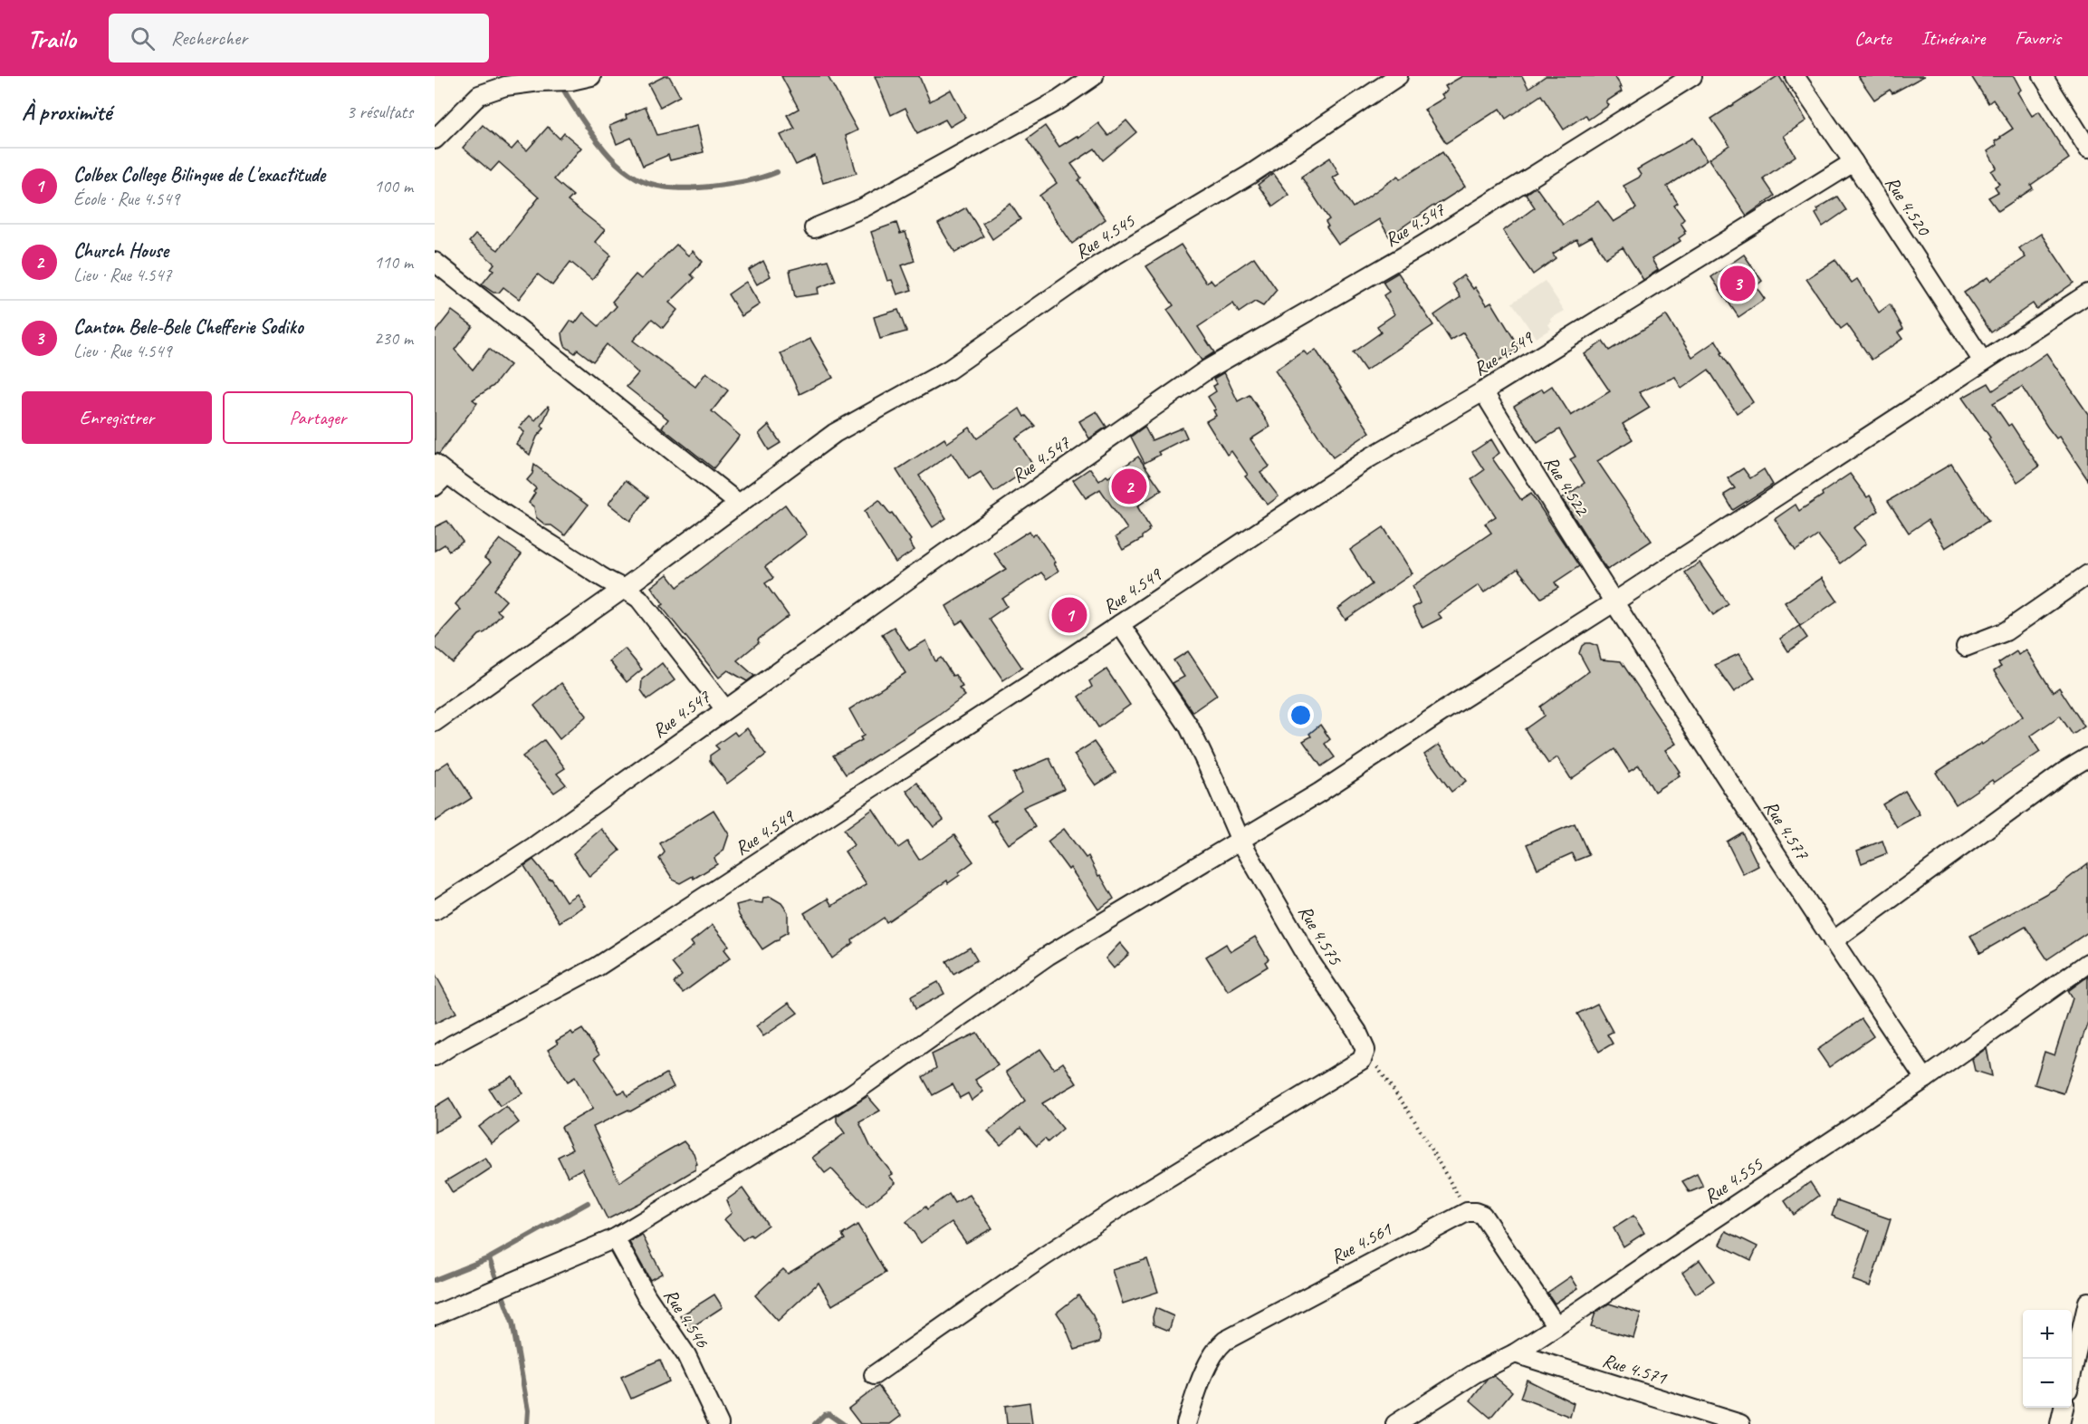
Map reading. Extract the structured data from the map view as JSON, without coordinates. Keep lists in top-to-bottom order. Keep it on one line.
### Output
{"streets":{"street":["Rue 4.520","Rue 4.547","Rue 4.545","Rue 4.549","Rue 4.522","Rue 4.577","Rue 4.575","Rue 4.555","Rue 4.561","Rue 4.546","Rue 4.571"]},"crossings":[["Rue 4.520","Rue 4.549"],["Rue 4.549","Rue 4.522"],["Rue 4.549","Rue 4.575"],["Rue 4.522","Rue 4.577"],["Rue 4.577","Rue 4.555"],["Rue 4.555","Rue 4.571"]],"page":{"header":"Trailo","search":"Rechercher","nav":["Carte","Itinéraire","Favoris"],"heading":["À proximité","3 résultats"],"list":[{"mark":"1","name":"Colbex College Bilingue de L'exactitude","note":"École · Rue 4.549","value":"100 m"},{"mark":"2","name":"Church House","note":"Lieu · Rue 4.547","value":"110 m"},{"mark":"3","name":"Canton Bele-Bele Chefferie Sodiko","note":"Lieu · Rue 4.549","value":"230 m"}],"pins":["3","2","1"],"buttons":["Enregistrer","Partager"],"map_buttons":["+","−"]}}
